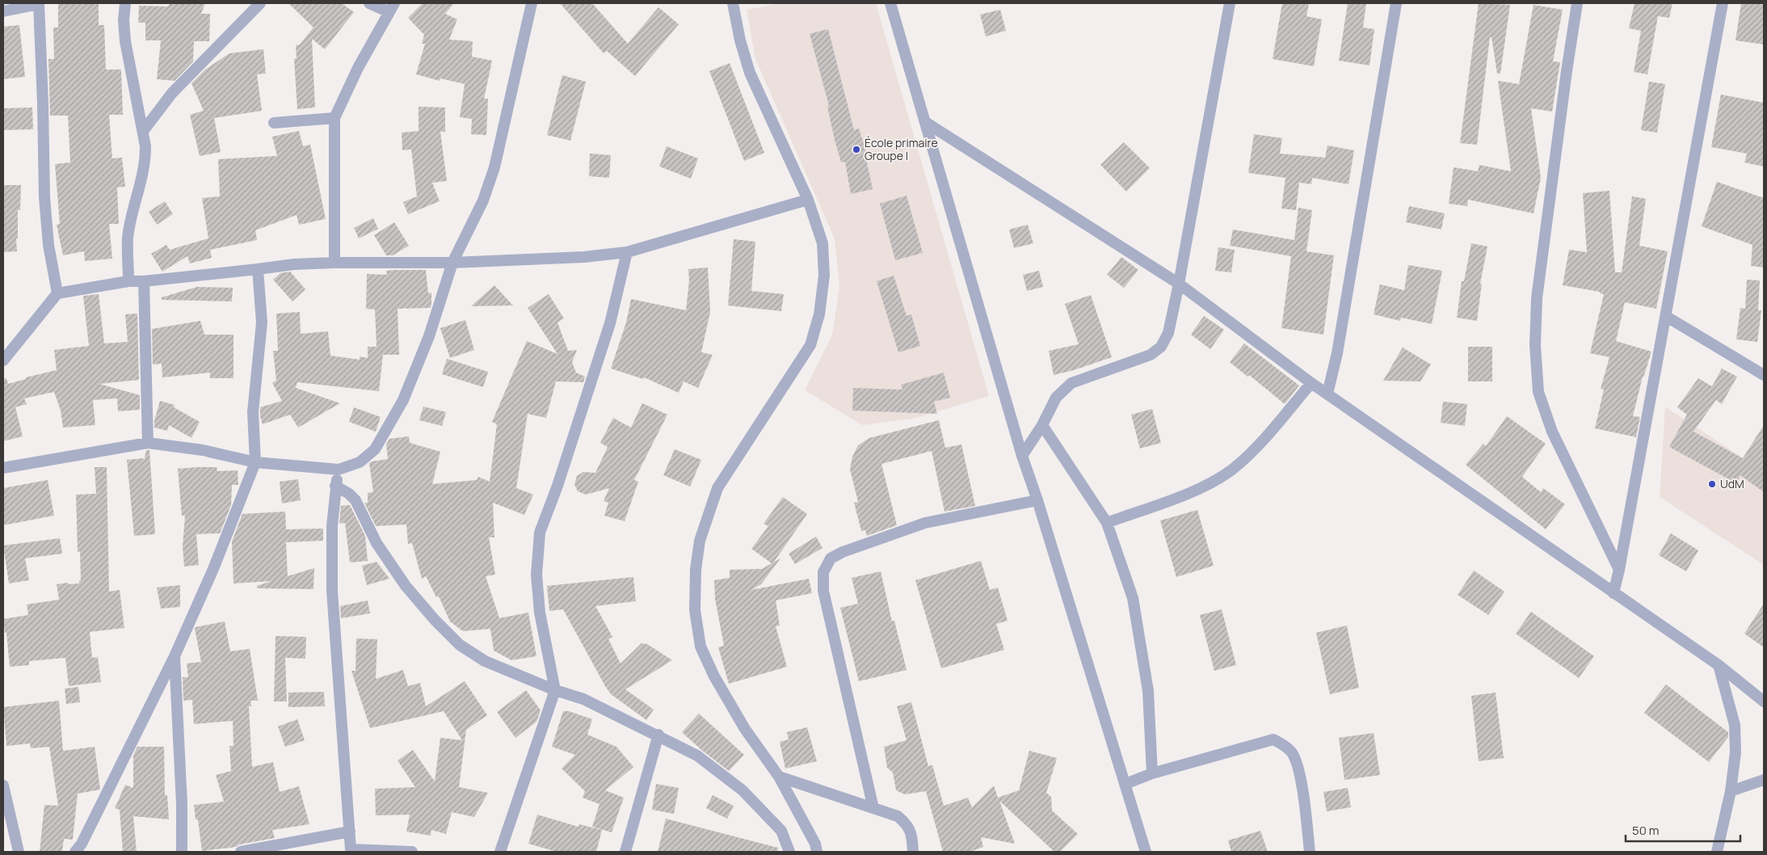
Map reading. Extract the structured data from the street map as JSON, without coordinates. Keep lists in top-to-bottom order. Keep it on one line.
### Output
{"places":["École primaire Groupe I","UdM"],"scale_bar":"50 m"}
